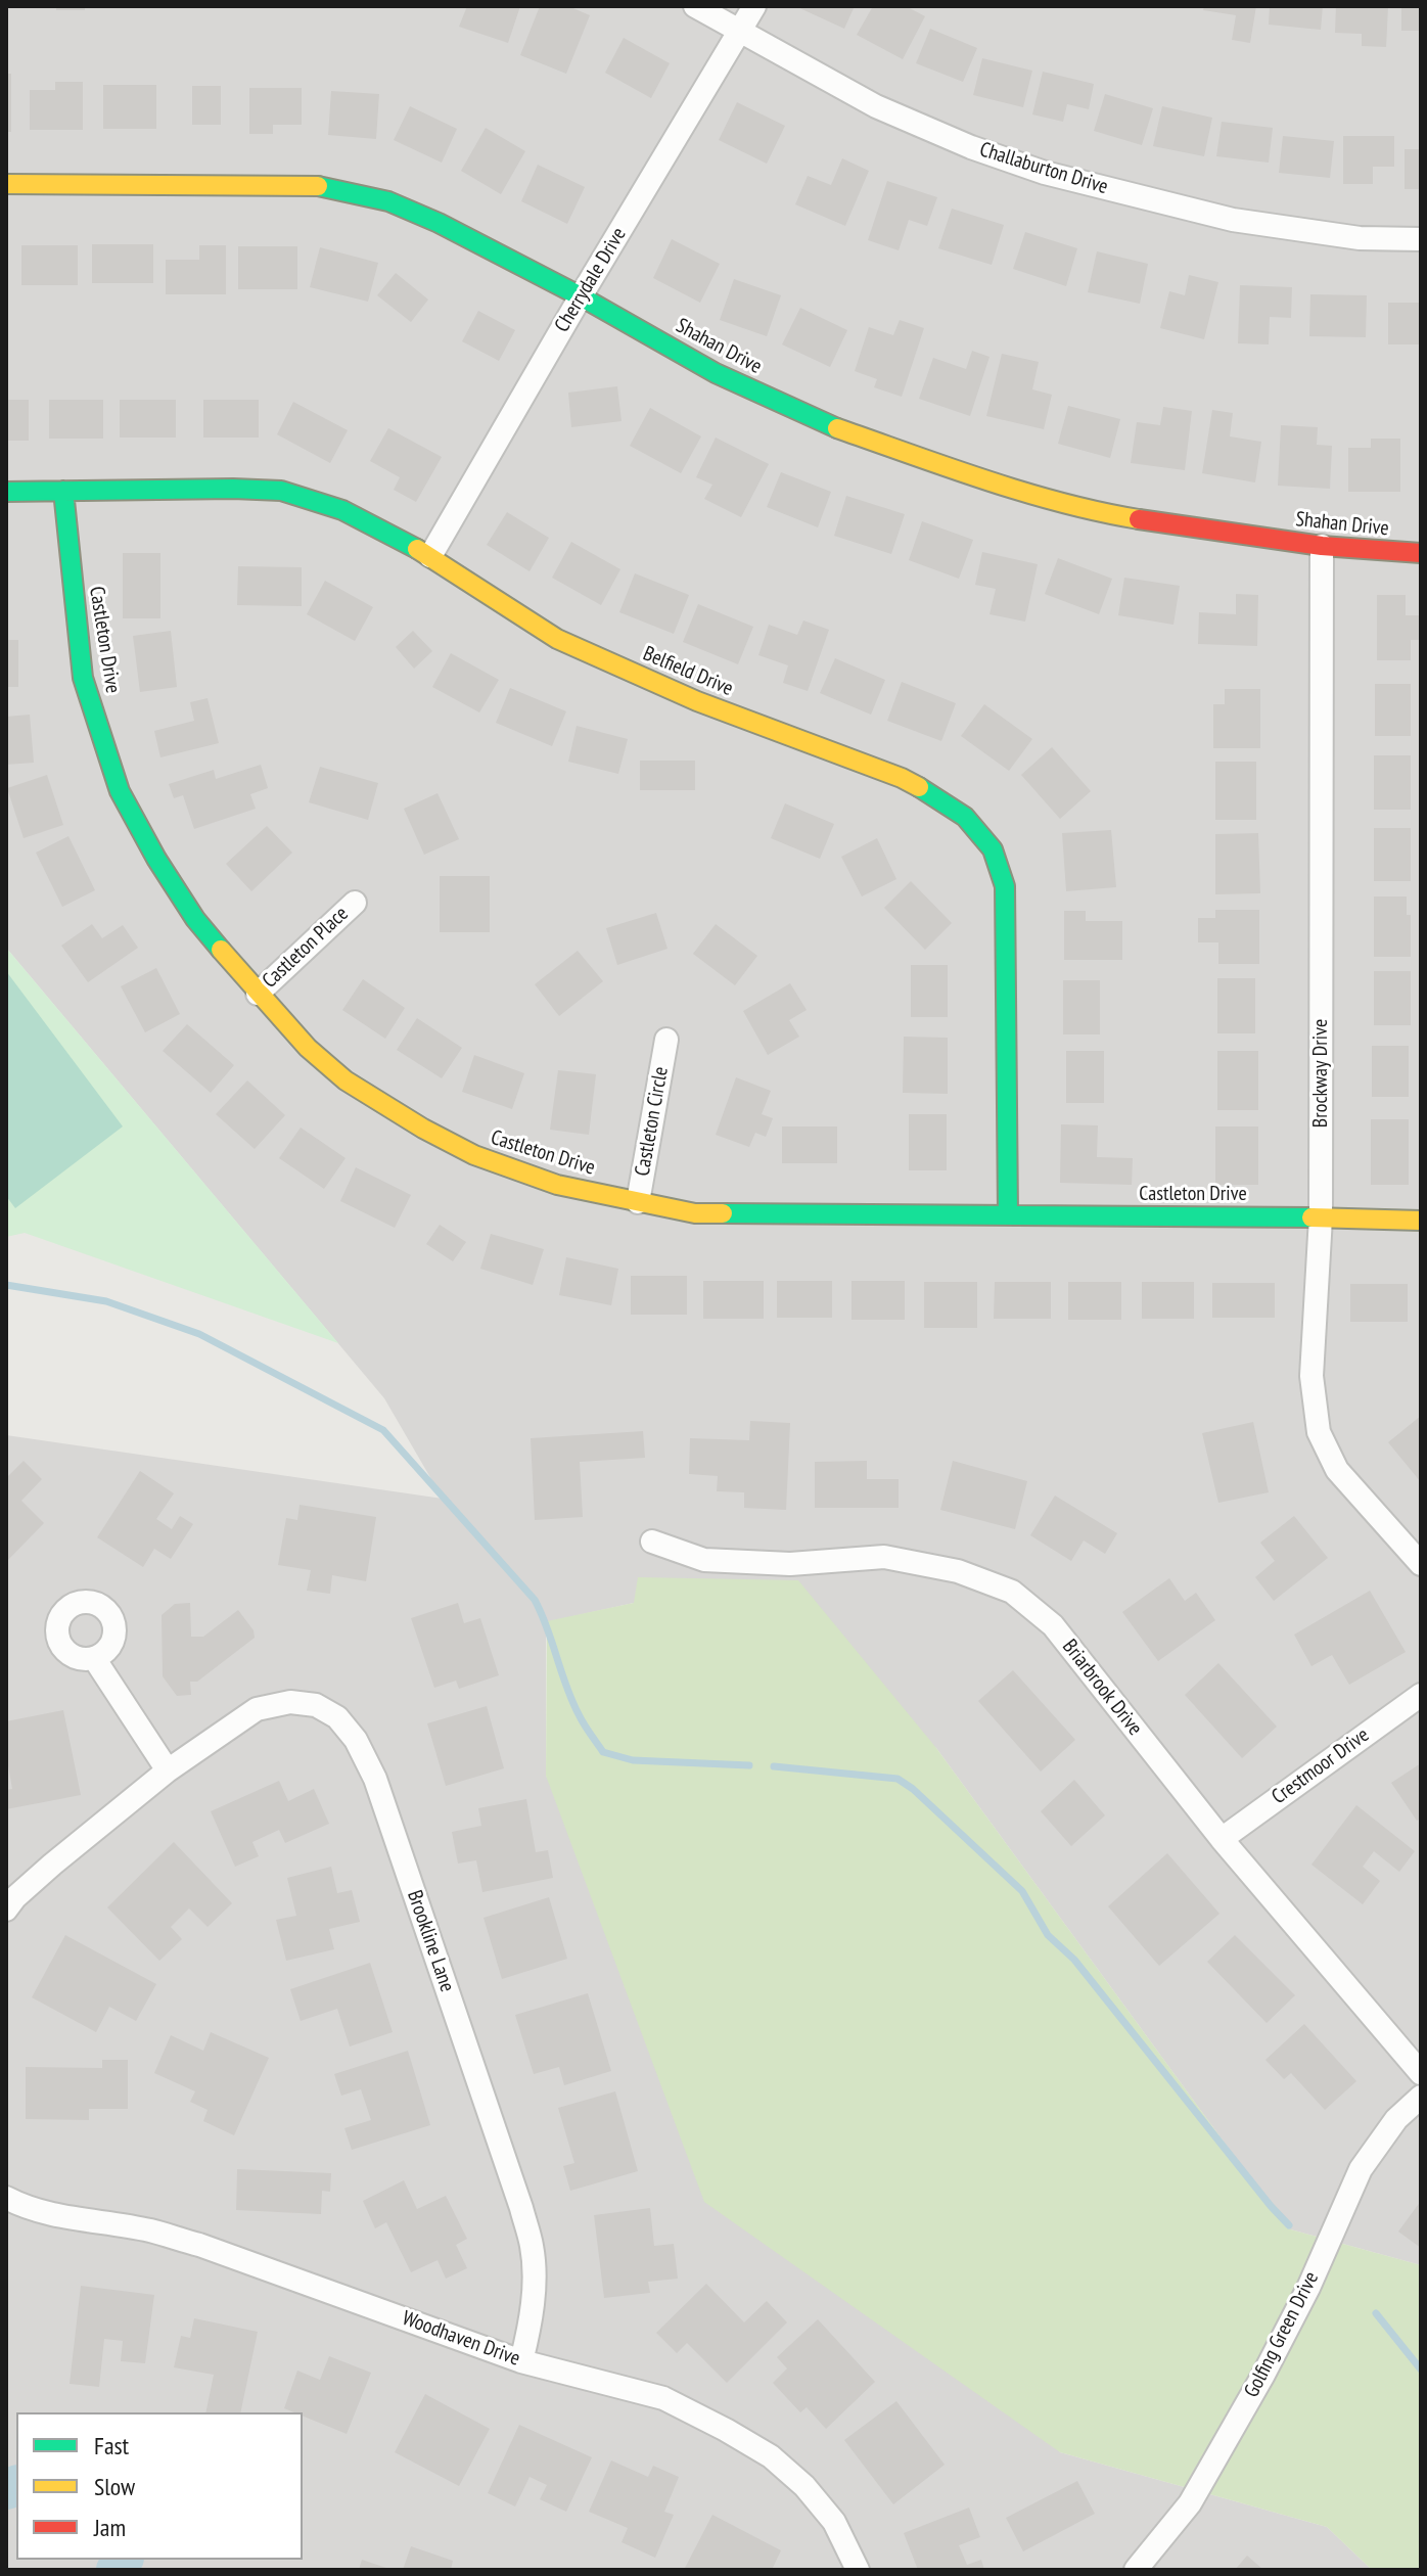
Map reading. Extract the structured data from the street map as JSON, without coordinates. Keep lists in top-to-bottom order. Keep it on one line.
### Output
{"streets":{"street":["Challaburton Drive","Cherrydale Drive","Shahan Drive","Castleton Drive","Belfield Drive","Castleton Place","Brockway Drive","Castleton Circle","Briarbrook Drive","Crestmoor Drive","Brookline Lane","Golfing Green Drive","Woodhaven Drive"]},"crossings":[["Challaburton Drive","Cherrydale Drive"],["Cherrydale Drive","Shahan Drive"],["Cherrydale Drive","Belfield Drive"],["Shahan Drive","Brockway Drive"],["Castleton Drive","Belfield Drive"],["Castleton Drive","Castleton Place"],["Castleton Drive","Brockway Drive"],["Castleton Drive","Castleton Circle"],["Briarbrook Drive","Crestmoor Drive"],["Brookline Lane","Woodhaven Drive"]],"legend":["Fast","Slow","Jam"]}
